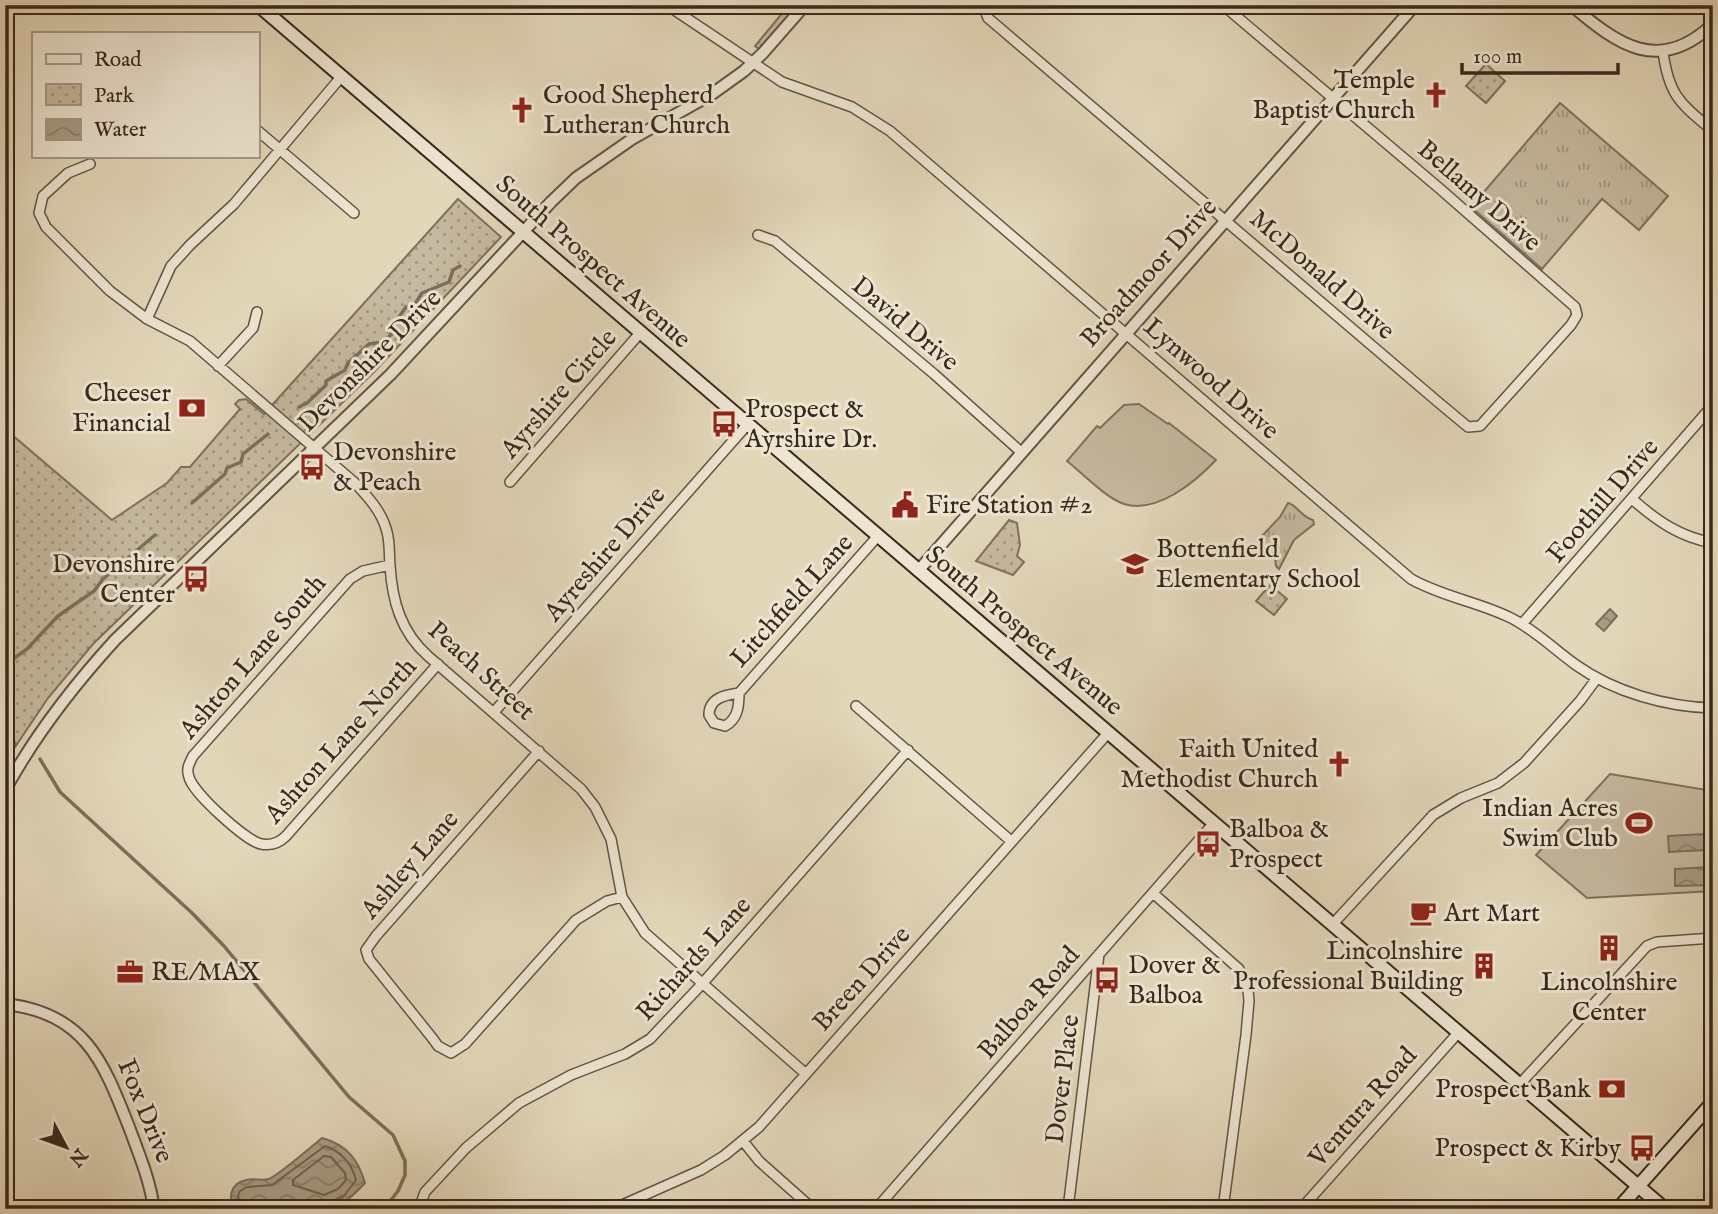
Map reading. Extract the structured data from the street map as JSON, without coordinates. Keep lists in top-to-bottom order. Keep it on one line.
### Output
{"streets":{"main road":["South Prospect Avenue"],"street":["Bellamy Drive","Broadmoor Drive","McDonald Drive","David Drive","Devonshire Drive","Lynwood Drive","Ayrshire Circle","Foothill Drive","Ayreshire Drive","Litchfield Lane","Ashton Lane South","Peach Street","Ashton Lane North","Ashley Lane","Richards Lane","Breen Drive","Balboa Road","Dover Place","Ventura Road","Fox Drive"]},"crossings":[["Bellamy Drive","Broadmoor Drive"],["Bellamy Drive","McDonald Drive"],["South Prospect Avenue","Broadmoor Drive"],["South Prospect Avenue","Devonshire Drive"],["South Prospect Avenue","Ayrshire Circle"],["South Prospect Avenue","Ayreshire Drive"],["South Prospect Avenue","Litchfield Lane"],["South Prospect Avenue","Breen Drive"],["South Prospect Avenue","Balboa Road"],["South Prospect Avenue","Ventura Road"],["Broadmoor Drive","McDonald Drive"],["Broadmoor Drive","David Drive"],["Broadmoor Drive","Lynwood Drive"],["Devonshire Drive","Lynwood Drive"],["Devonshire Drive","Peach Street"],["Lynwood Drive","Foothill Drive"],["Ayreshire Drive","Peach Street"],["Ashton Lane South","Peach Street"],["Ashton Lane South","Ashton Lane North"],["Peach Street","Ashton Lane North"],["Peach Street","Ashley Lane"],["Peach Street","Richards Lane"],["Peach Street","Breen Drive"],["Balboa Road","Dover Place"]],"places":{"church":["Temple Baptist Church","Good Shepherd Lutheran Church","Faith United Methodist Church"],"bank":["Cheeser Financial","Prospect Bank"],"bus stop":["Prospect & Ayrshire Dr.","Devonshire & Peach","Devonshire Center","Balboa & Prospect","Dover & Balboa","Prospect & Kirby"],"public building":["Fire Station #2"],"school or university":["Bottenfield Elementary School"],"sports":["Indian Acres Swim Club"],"cafe":["Art Mart"],"building":["Lincolnshire Center","Lincolnshire Professional Building"],"office":["RE/MAX"]},"legend":["Road","Park","Water"],"scale_bar":"100 m","north":"bottom right"}
